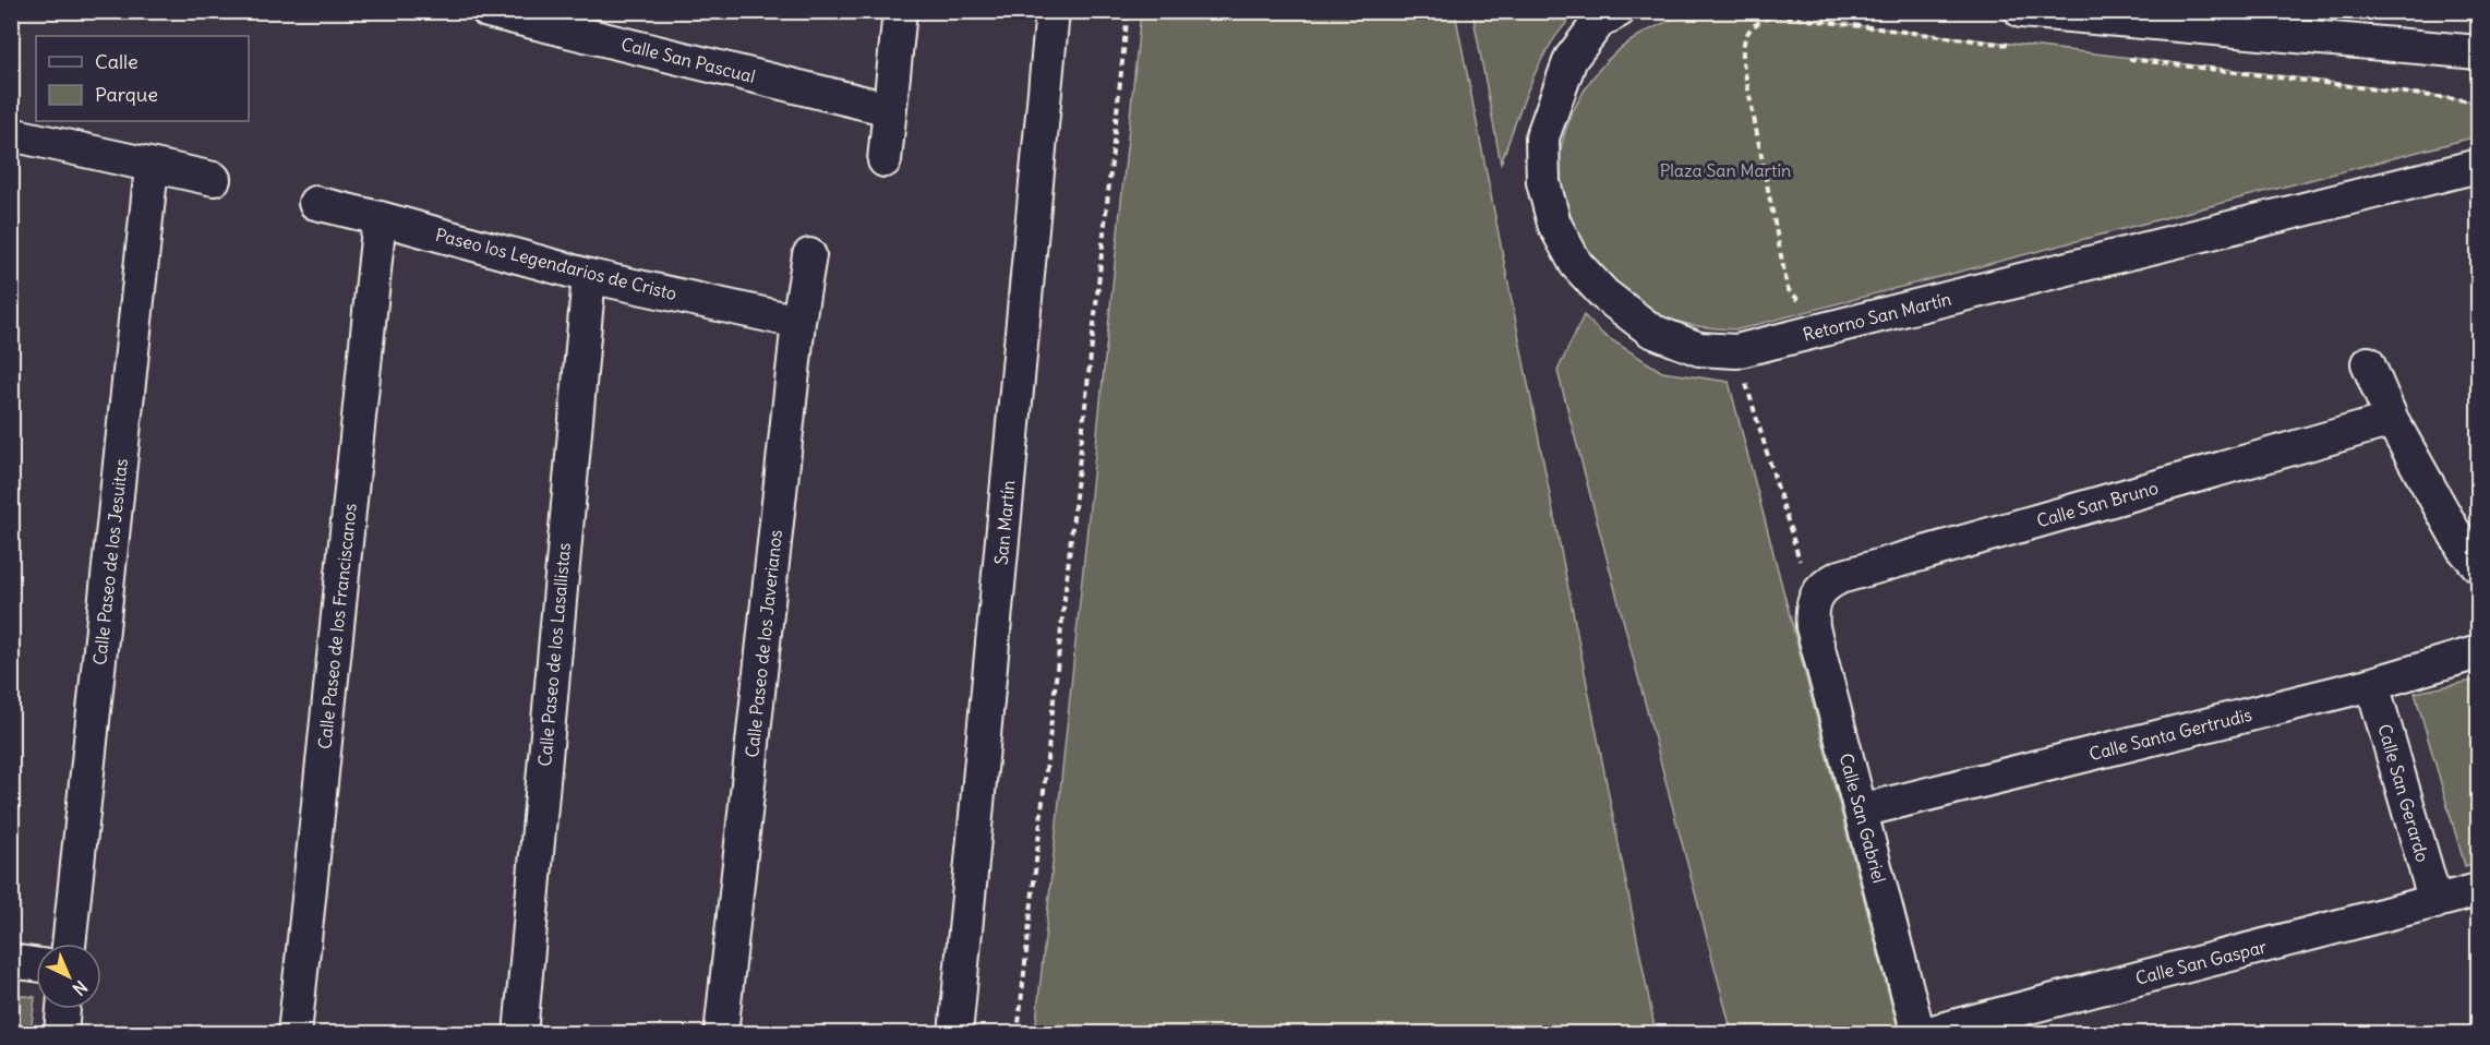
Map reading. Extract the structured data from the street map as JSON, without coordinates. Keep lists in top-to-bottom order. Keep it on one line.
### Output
{"streets":{"street":["Calle San Pascual","Paseo los Legendarios de Cristo","Retorno San Martín","Calle San Bruno","San Martín","Calle Paseo de los Jesuitas","Calle Paseo de los Franciscanos","Calle Paseo de los Javerianos","Calle Paseo de los Lasallistas","Calle Santa Gertrudis","Calle San Gerardo","Calle San Gabriel","Calle San Gaspar"]},"crossings":[["Paseo los Legendarios de Cristo","Calle Paseo de los Franciscanos"],["Paseo los Legendarios de Cristo","Calle Paseo de los Javerianos"],["Paseo los Legendarios de Cristo","Calle Paseo de los Lasallistas"],["Calle San Bruno","Calle San Gabriel"],["Calle Santa Gertrudis","Calle San Gerardo"],["Calle Santa Gertrudis","Calle San Gabriel"],["Calle San Gerardo","Calle San Gaspar"]],"parks":["Plaza San Martín"],"legend":["Calle","Parque"],"north":"bottom right"}
